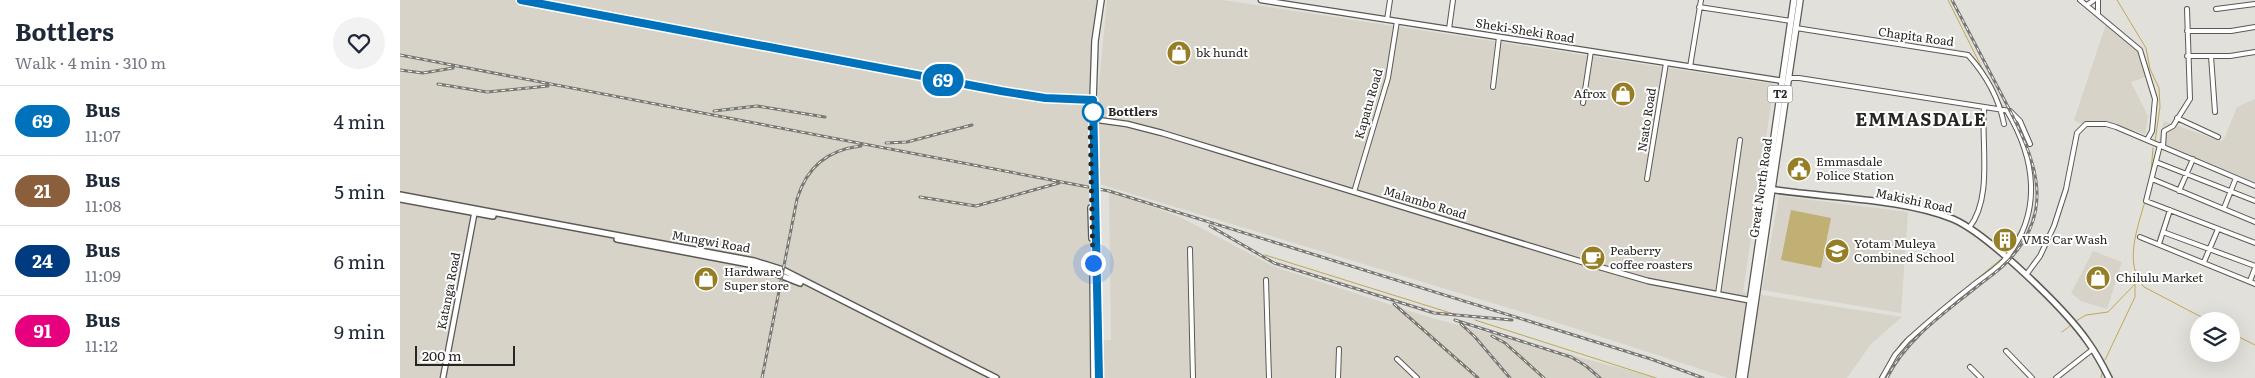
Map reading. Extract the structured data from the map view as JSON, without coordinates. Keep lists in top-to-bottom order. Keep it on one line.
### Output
{"streets":{"main road":["T2","Great North Road","Makishi Road","Mungwi Road"],"street":["Sheki-Sheki Road","Chapita Road","Kapatu Road","Nsato Road","Malambo Road","Katanga Road"]},"crossings":[["Sheki-Sheki Road","Kapatu Road"],["Sheki-Sheki Road","Nsato Road"],["Sheki-Sheki Road","Great North Road"],["Chapita Road","Great North Road"],["Kapatu Road","Malambo Road"],["Great North Road","Makishi Road"],["Great North Road","Malambo Road"],["Mungwi Road","Katanga Road"]],"districts":["EMMASDALE"],"places":{"shop":["bk hundt","Afrox","Chilulu Market","Hardware Super store"],"other":["Bottlers"],"public building":["Emmasdale Police Station"],"building":["VMS Car Wash"],"school or university":["Yotam Muleya Combined School"],"cafe":["Peaberry coffee roasters"]},"lines":["bus line 69"],"scale_bar":"200 m","page":{"heading":["Bottlers","Walk · 4 min · 310 m"],"on_map":"69","list":[{"mark":"69","name":"Bus","note":"11:07","value":"4 min"},{"mark":"21","name":"Bus","note":"11:08","value":"5 min"},{"mark":"24","name":"Bus","note":"11:09","value":"6 min"},{"mark":"91","name":"Bus","note":"11:12","value":"9 min"}],"scale":"200 m"}}
